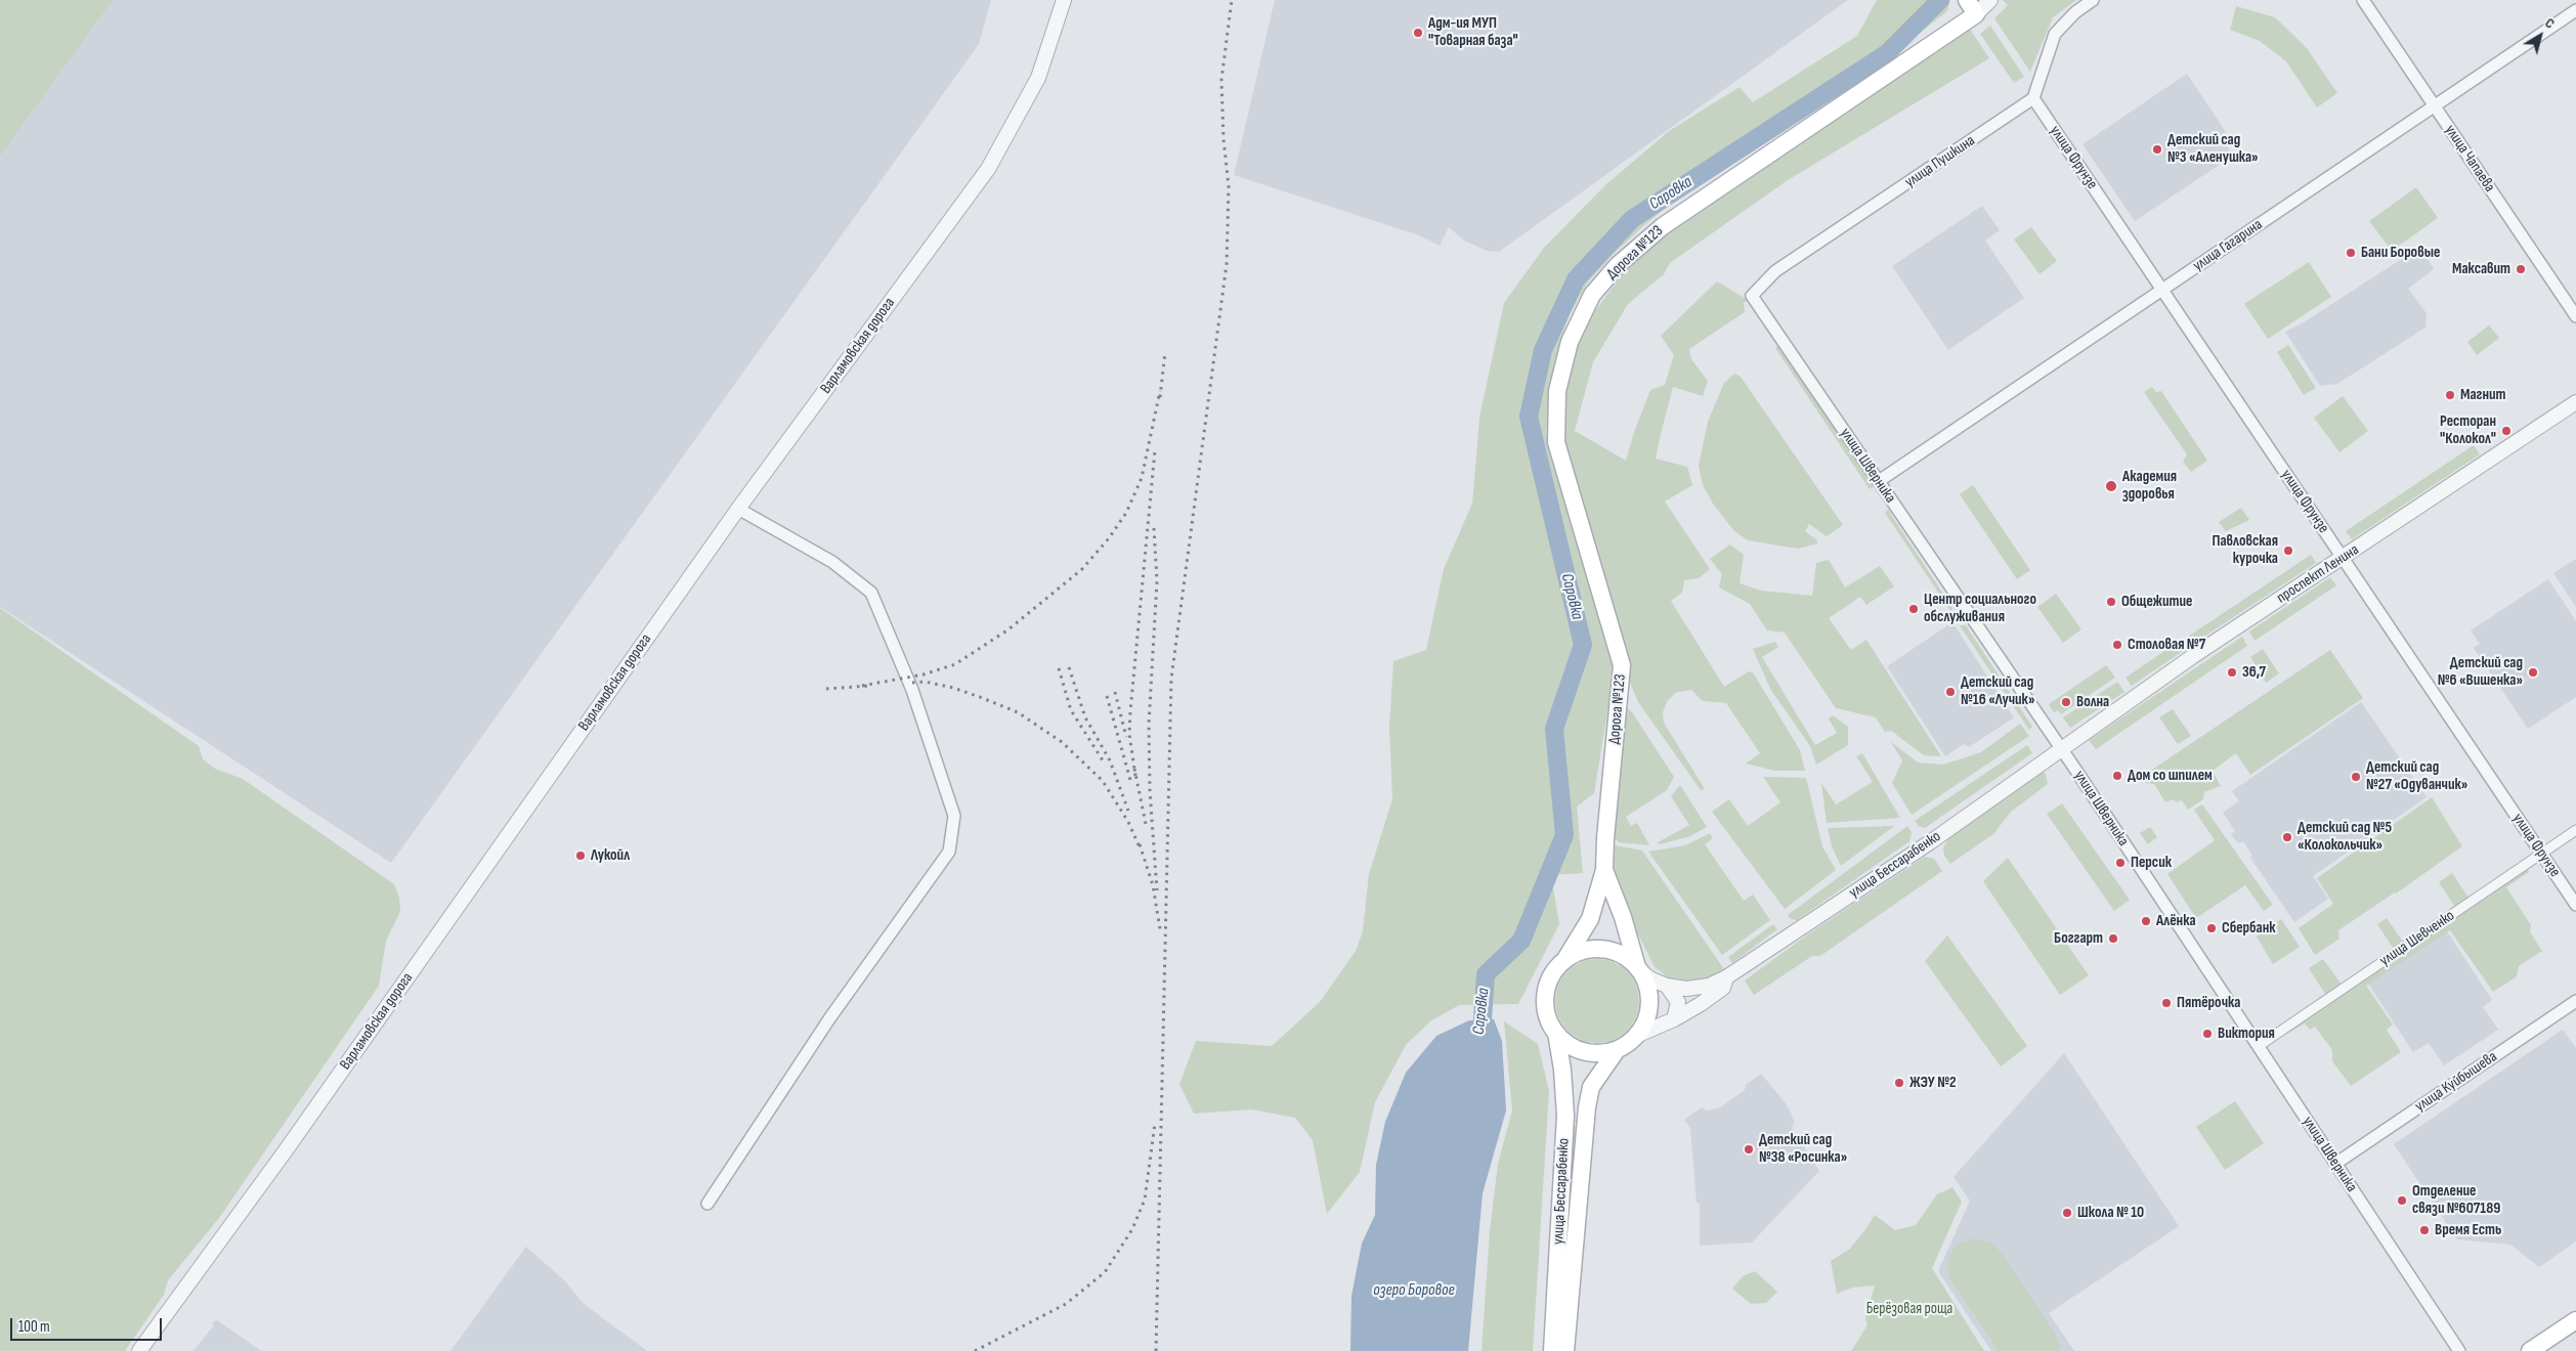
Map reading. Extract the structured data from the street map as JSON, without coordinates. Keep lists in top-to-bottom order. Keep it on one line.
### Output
{"streets":{"main road":["Дорога №123","улица Бессарабенко"],"street":["улица Фрунзе","улица Чапаева","улица Пушкина","улица Гагарина","Варламовская дорога","улица Шверника","проспект Ленина","улица Шевченко","улица Куйбышева"]},"crossings":[["улица Фрунзе","улица Пушкина"],["улица Фрунзе","улица Гагарина"],["улица Фрунзе","проспект Ленина"],["улица Фрунзе","улица Шевченко"],["улица Чапаева","улица Гагарина"],["улица Пушкина","улица Шверника"],["улица Гагарина","улица Шверника"],["Дорога №123","улица Бессарабенко"],["улица Шверника","проспект Ленина"],["улица Шверника","улица Бессарабенко"],["улица Шверника","улица Шевченко"],["улица Шверника","улица Куйбышева"],["проспект Ленина","улица Бессарабенко"]],"water":["Саровка","озеро Боровое"],"parks":["Берёзовая роща"],"places":["Адм-ия МУП \"Товарная база\"","Детский сад №3 «Аленушка»","Бани Боровые","Максавит","Магнит","Ресторан \"Колокол\"","Академия здоровья","Павловская курочка","Общежитие","Центр социального обслуживания","Столовая №7","36,7","Детский сад №6 «Вишенка»","Детский сад №16 «Лучик»","Волна","Дом со шпилем","Детский сад №27 «Одуванчик»","Детский сад №5 «Колокольчик»","Лукойл","Персик","Алёнка","Сбербанк","Боггарт","Пятёрочка","Виктория","ЖЭУ №2","Детский сад №38 «Росинка»","Отделение связи №607189","Школа № 10","Время Есть"],"scale_bar":"100 m","north":"top right"}
